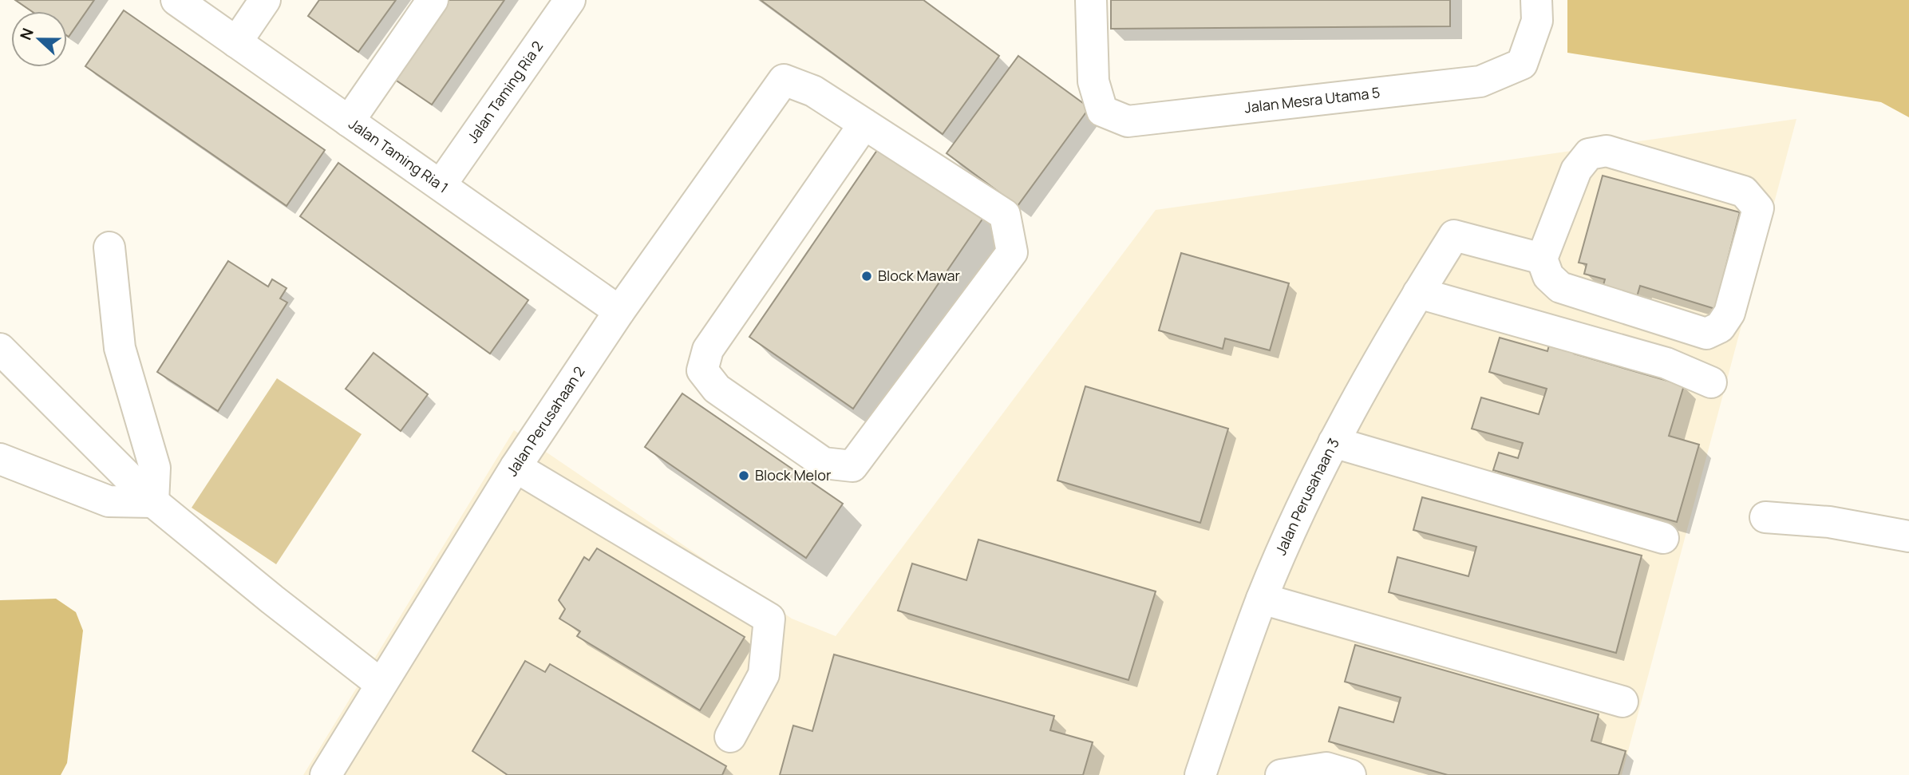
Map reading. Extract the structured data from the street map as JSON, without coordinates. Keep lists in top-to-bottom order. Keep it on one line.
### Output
{"streets":{"street":["Jalan Taming Ria 2","Jalan Mesra Utama 5","Jalan Taming Ria 1","Jalan Perusahaan 2","Jalan Perusahaan 3"]},"crossings":[["Jalan Taming Ria 2","Jalan Taming Ria 1"],["Jalan Taming Ria 1","Jalan Perusahaan 2"]],"places":["Block Mawar","Block Melor"],"north":"left"}
